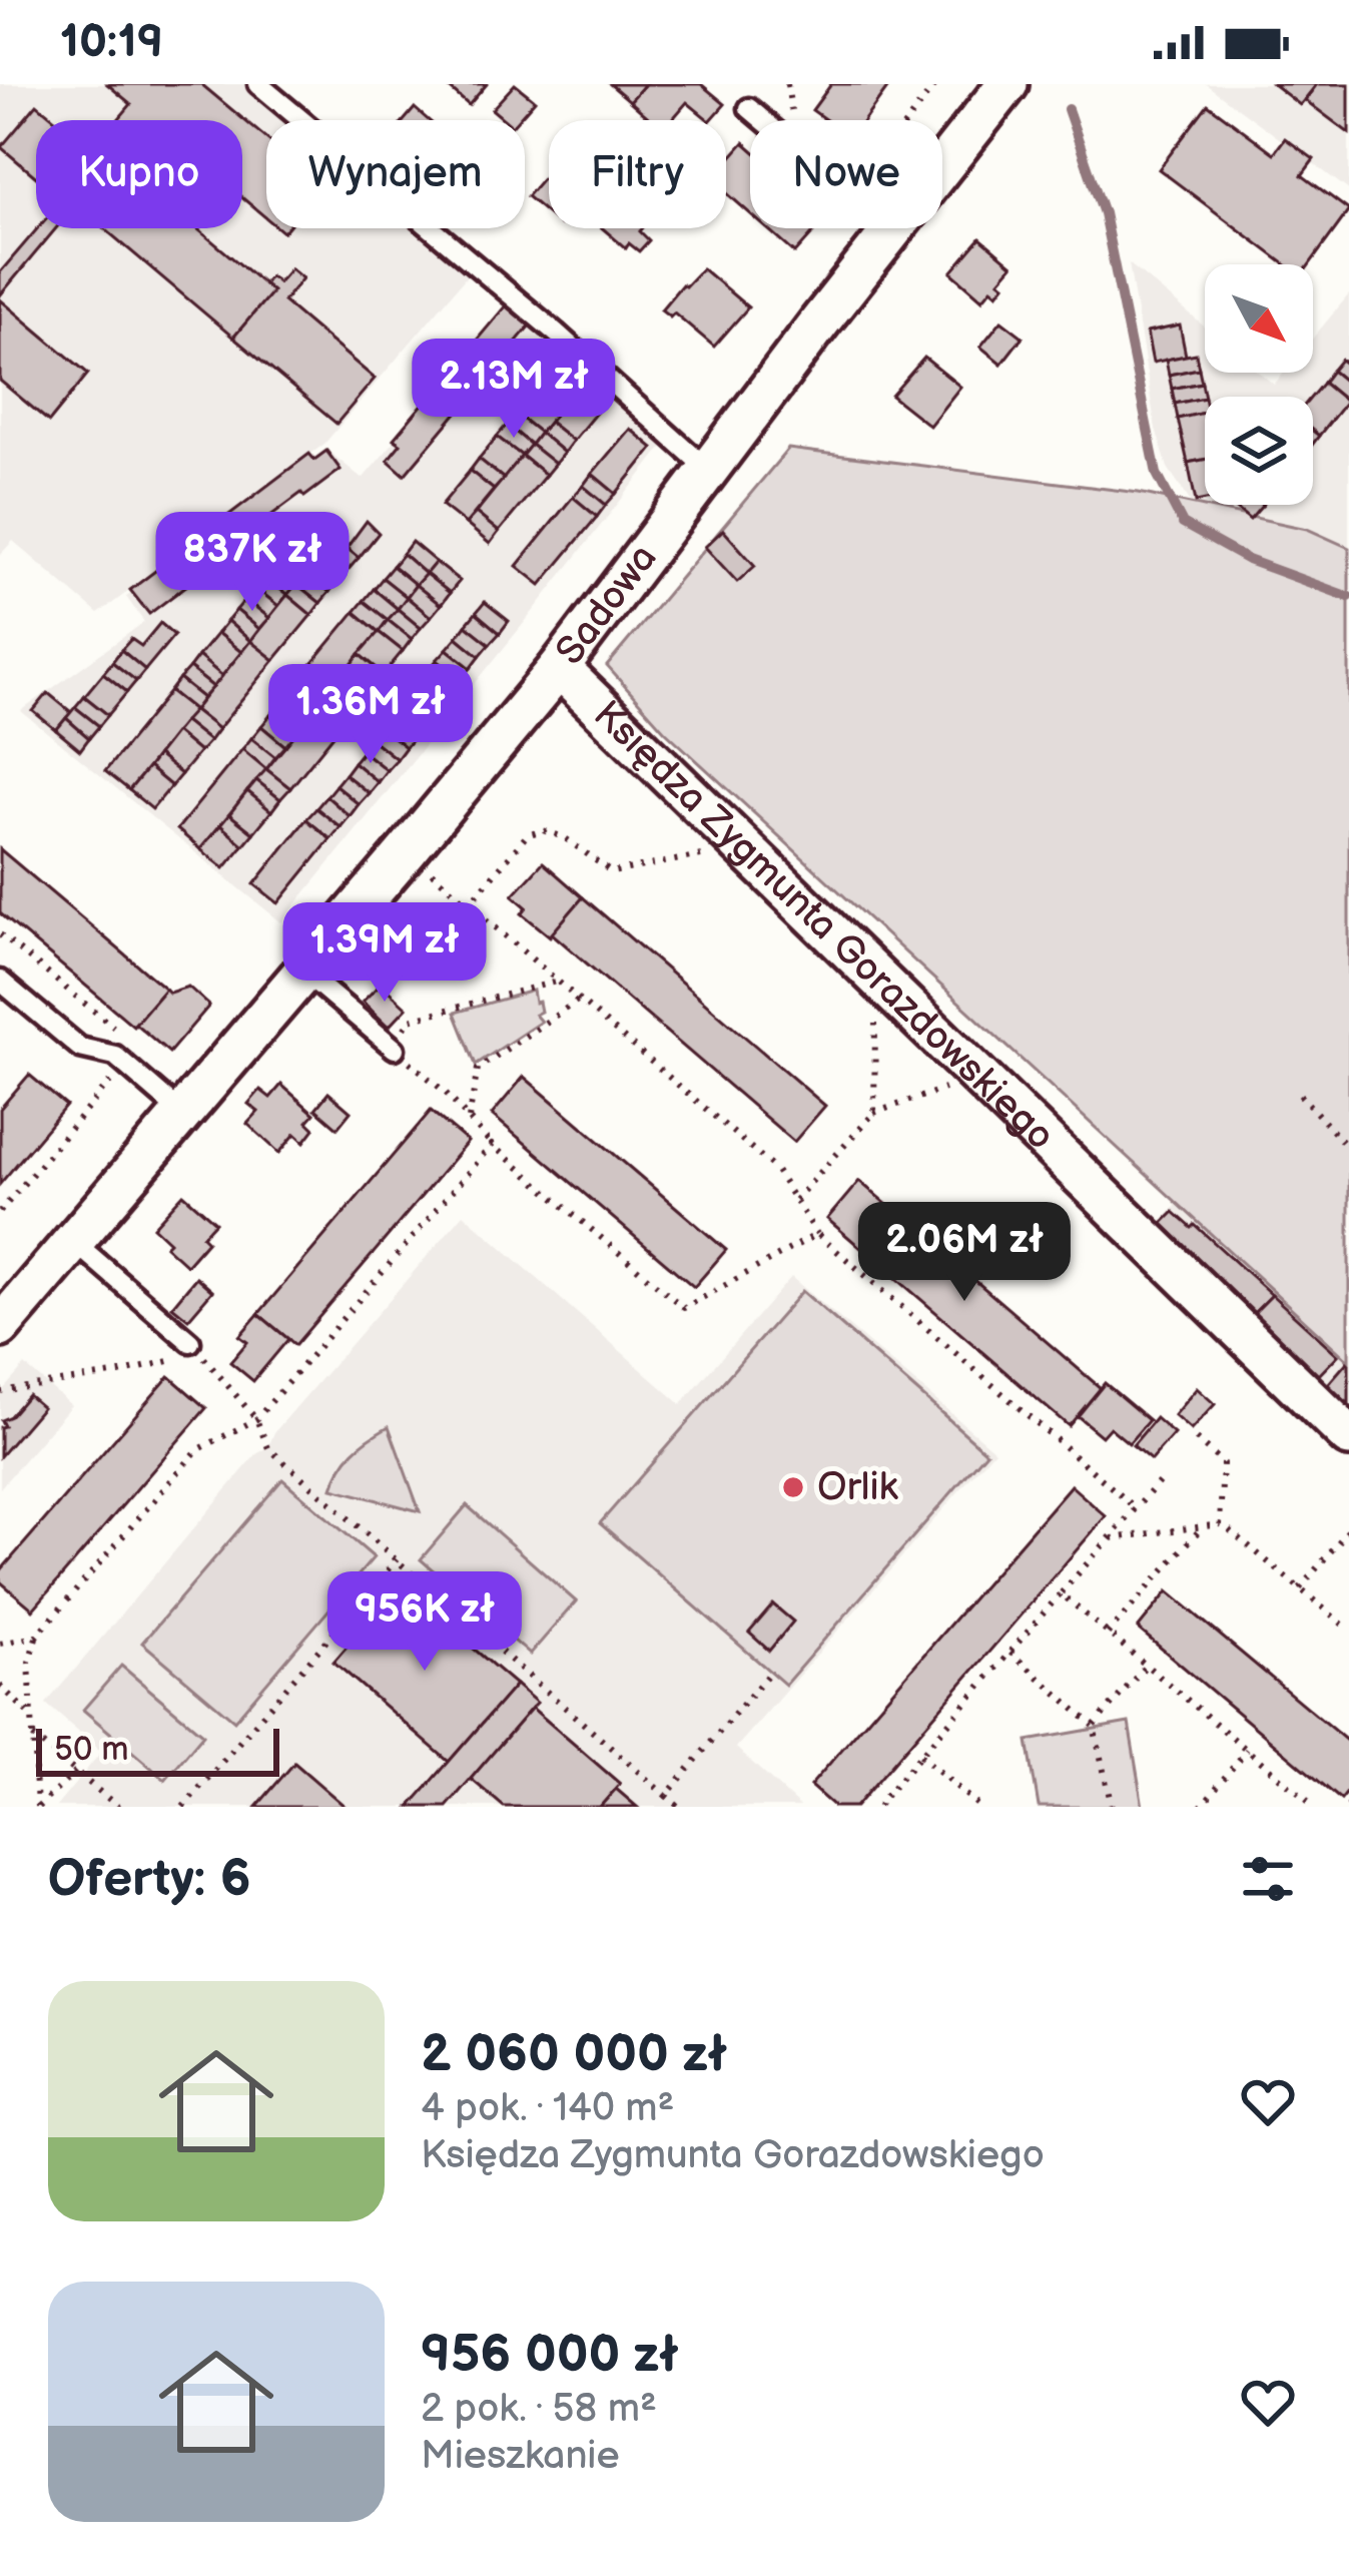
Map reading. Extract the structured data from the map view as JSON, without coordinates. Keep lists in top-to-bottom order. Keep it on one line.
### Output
{"streets":{"street":["Sadowa","Księdza Zygmunta Gorazdowskiego"]},"crossings":[["Sadowa","Księdza Zygmunta Gorazdowskiego"]],"places":["Orlik"],"scale_bar":"50 m","north":"bottom right","page":{"status":"10:19","chip":["Kupno","Wynajem","Filtry","Nowe"],"price":["2.13M zł","837K zł","1.36M zł","1.39M zł","2.06M zł","956K zł"],"scale":"50 m","heading":"Oferty: 6","list":[{"name":"2 060 000 zł","note":"4 pok. · 140 m² · Księdza Zygmunta Gorazdowskiego"},{"name":"956 000 zł","note":"2 pok. · 58 m² · Mieszkanie"}]}}
